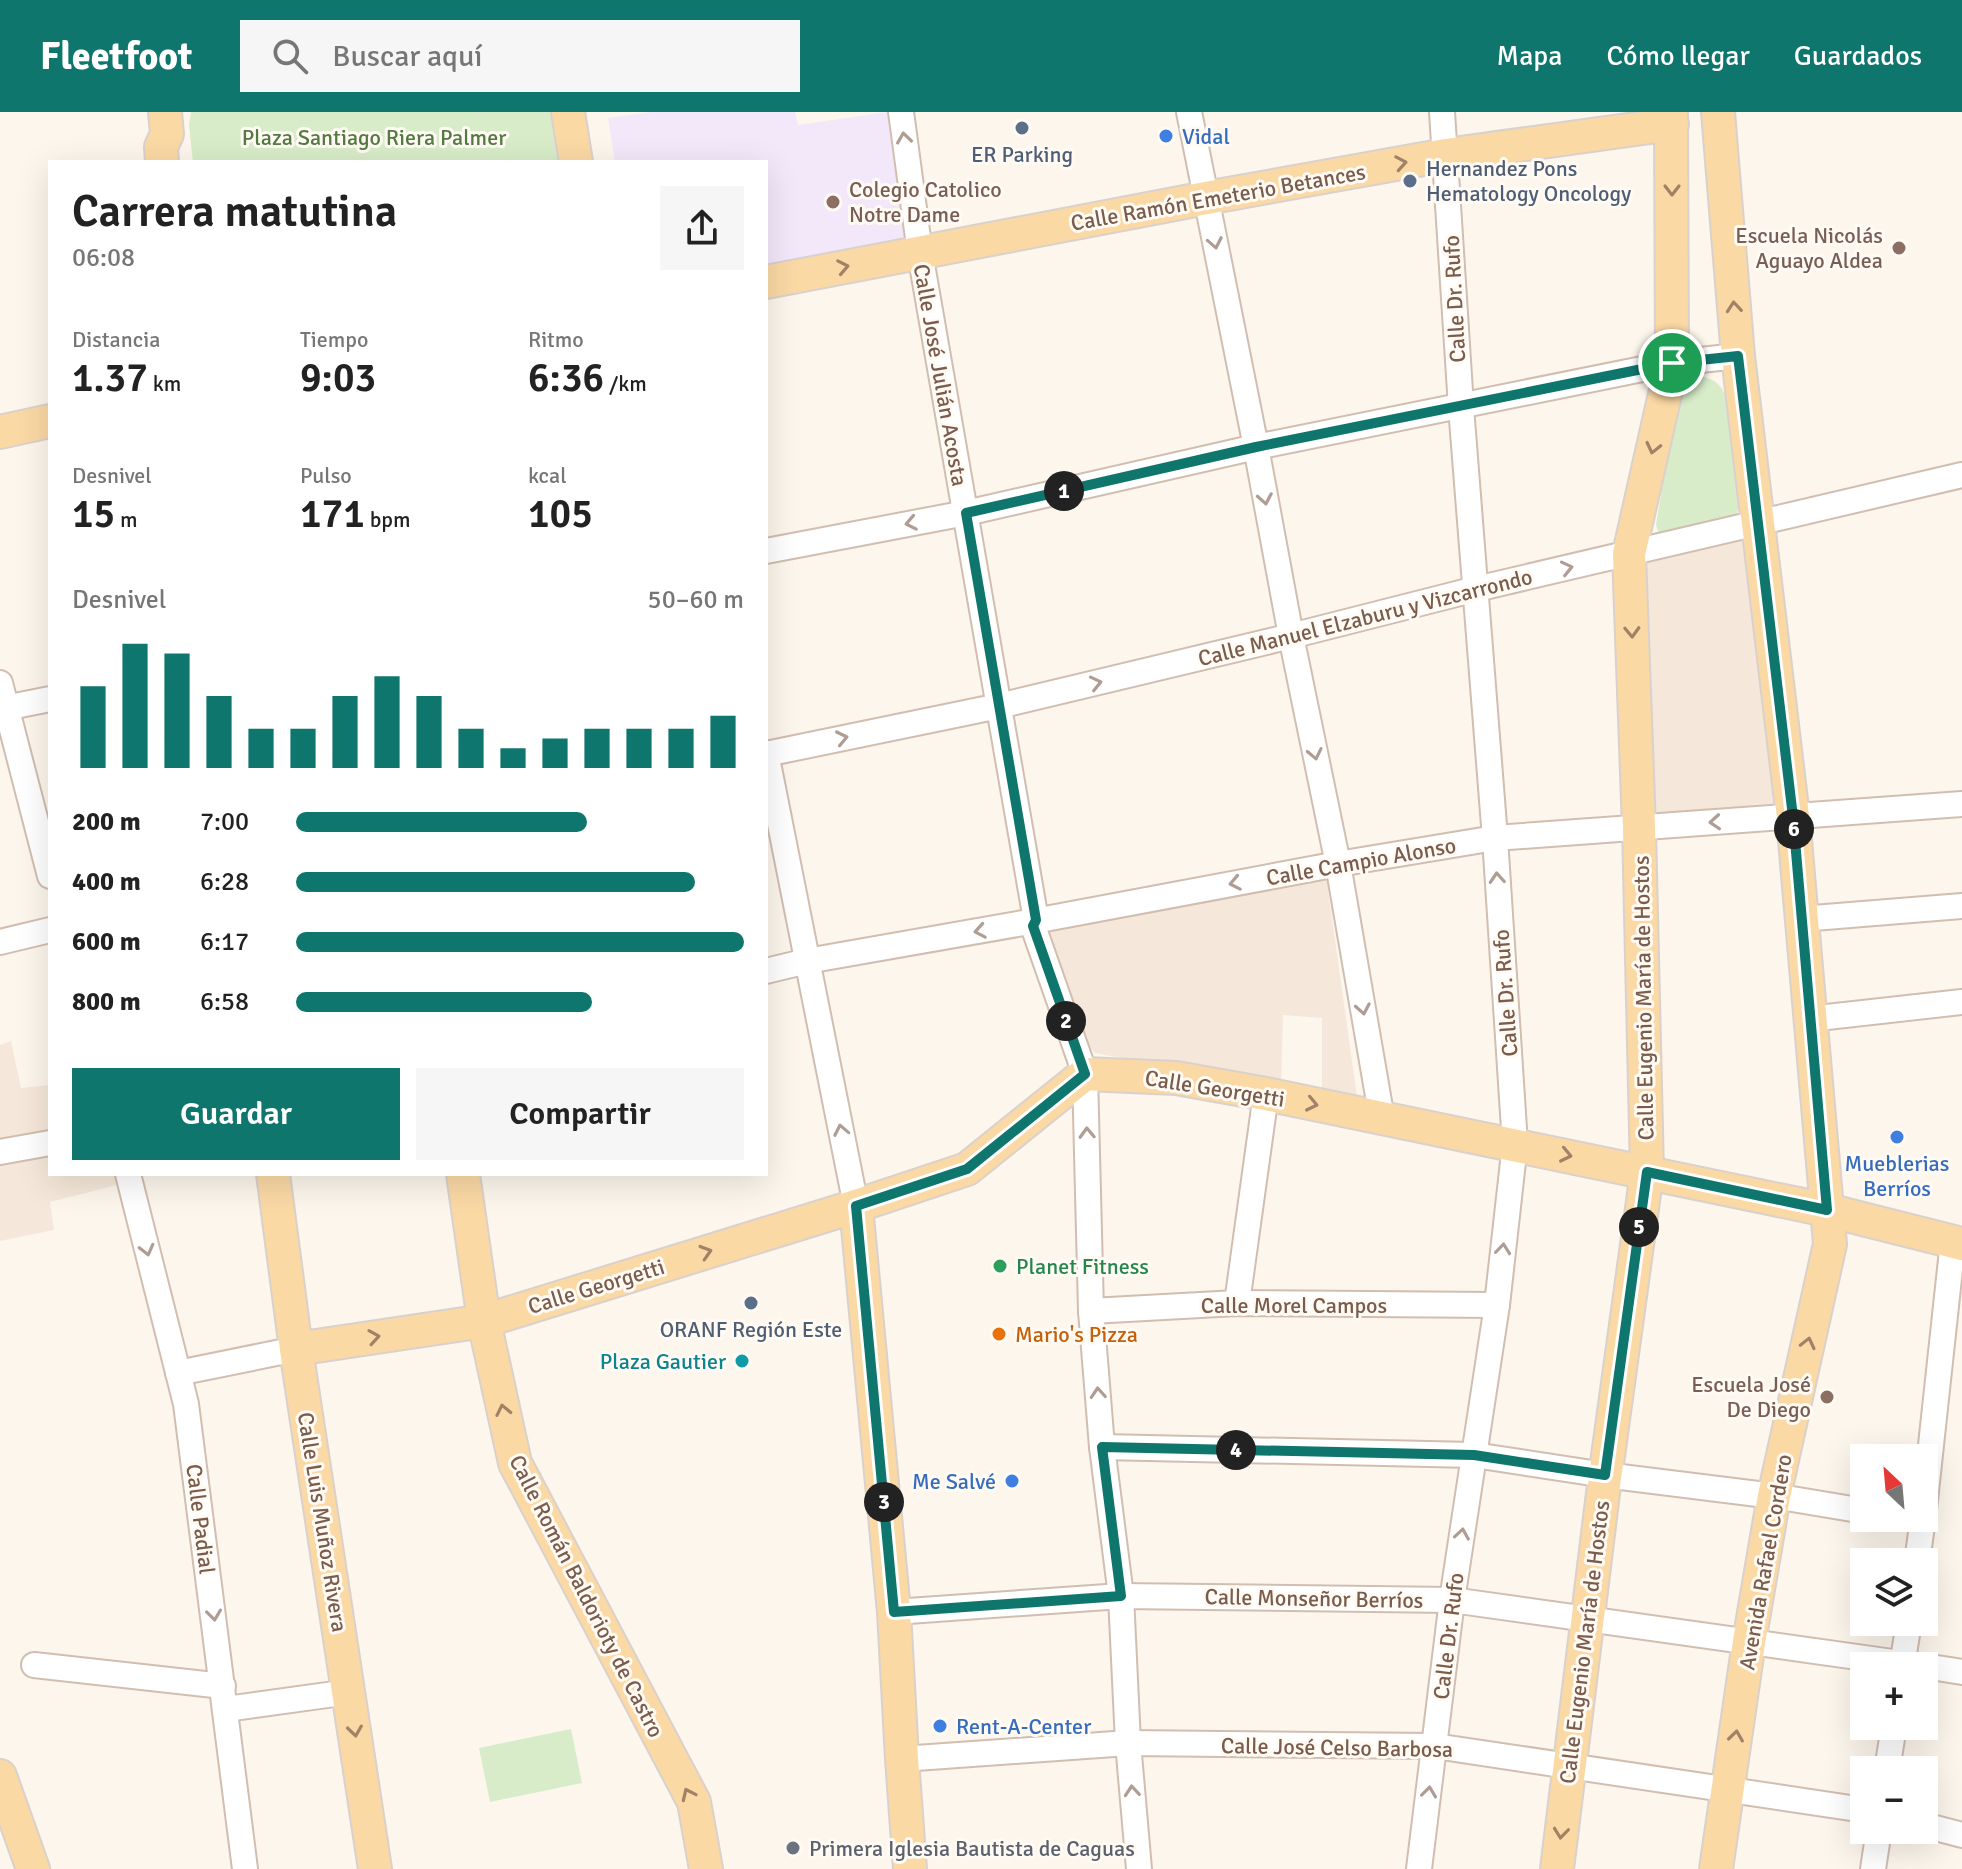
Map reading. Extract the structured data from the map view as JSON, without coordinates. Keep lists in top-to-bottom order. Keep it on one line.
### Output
{"streets":{"main road":["Calle Ramón Emeterio Betances","Calle Eugenio María de Hostos","Calle Georgetti","Calle Luis Muñoz Rivera","Avenida Rafael Cordero","Calle Román Baldorioty de Castro"],"street":["Calle Dr. Rufo","Calle José Julián Acosta","Calle Manuel Elzaburu y Vizcarrondo","Calle Campio Alonso","Calle Morel Campos","Calle Padial","Calle Monseñor Berríos","Calle José Celso Barbosa"]},"crossings":[["Calle Ramón Emeterio Betances","Calle Dr. Rufo"],["Calle Ramón Emeterio Betances","Calle José Julián Acosta"],["Calle Dr. Rufo","Calle Manuel Elzaburu y Vizcarrondo"],["Calle Dr. Rufo","Calle Campio Alonso"],["Calle Dr. Rufo","Calle Georgetti"],["Calle Dr. Rufo","Calle Morel Campos"],["Calle Dr. Rufo","Calle Monseñor Berríos"],["Calle Dr. Rufo","Calle José Celso Barbosa"],["Calle José Julián Acosta","Calle Manuel Elzaburu y Vizcarrondo"],["Calle José Julián Acosta","Calle Campio Alonso"],["Calle José Julián Acosta","Calle Georgetti"],["Calle José Julián Acosta","Calle Morel Campos"],["Calle José Julián Acosta","Calle Monseñor Berríos"],["Calle José Julián Acosta","Calle José Celso Barbosa"],["Calle Manuel Elzaburu y Vizcarrondo","Calle Eugenio María de Hostos"],["Calle Manuel Elzaburu y Vizcarrondo","Avenida Rafael Cordero"],["Calle Campio Alonso","Calle Eugenio María de Hostos"],["Calle Campio Alonso","Avenida Rafael Cordero"],["Calle Eugenio María de Hostos","Calle Georgetti"],["Calle Eugenio María de Hostos","Calle Monseñor Berríos"],["Calle Eugenio María de Hostos","Calle José Celso Barbosa"],["Calle Georgetti","Calle Padial"],["Calle Georgetti","Calle Luis Muñoz Rivera"],["Calle Georgetti","Avenida Rafael Cordero"],["Calle Georgetti","Calle Román Baldorioty de Castro"],["Avenida Rafael Cordero","Calle Monseñor Berríos"],["Avenida Rafael Cordero","Calle José Celso Barbosa"]],"one_way":["Calle Ramón Emeterio Betances","Calle Campio Alonso","Calle Georgetti","Calle Padial"],"parks":["Plaza Santiago Riera Palmer"],"places":["ER Parking","Vidal","Hernandez Pons Hematology Oncology","Colegio Catolico Notre Dame","Escuela Nicolás Aguayo Aldea","Mueblerias Berríos","Planet Fitness","ORANF Región Este","Mario's Pizza","Plaza Gautier","Escuela José De Diego","Me Salvé","Rent-A-Center","Primera Iglesia Bautista de Caguas"],"north":"top left","page":{"header":"Fleetfoot","search":"Buscar aquí","nav":["Mapa","Cómo llegar","Guardados"],"heading":["Carrera matutina","06:08"],"stats":[["Distancia","1.37 km"],["Tiempo","9:03"],["Ritmo","6:36 /km"],["Desnivel","15 m"],["Pulso","171 bpm"],["kcal","105"]],"pins":["1","6","2","5","4","3"],"chart":["Desnivel","50–60 m"],"list":[{"name":"200 m","note":"7:00"},{"name":"400 m","note":"6:28"},{"name":"600 m","note":"6:17"},{"name":"800 m","note":"6:58"}],"buttons":["Guardar","Compartir"],"map_buttons":["+","−"]}}
